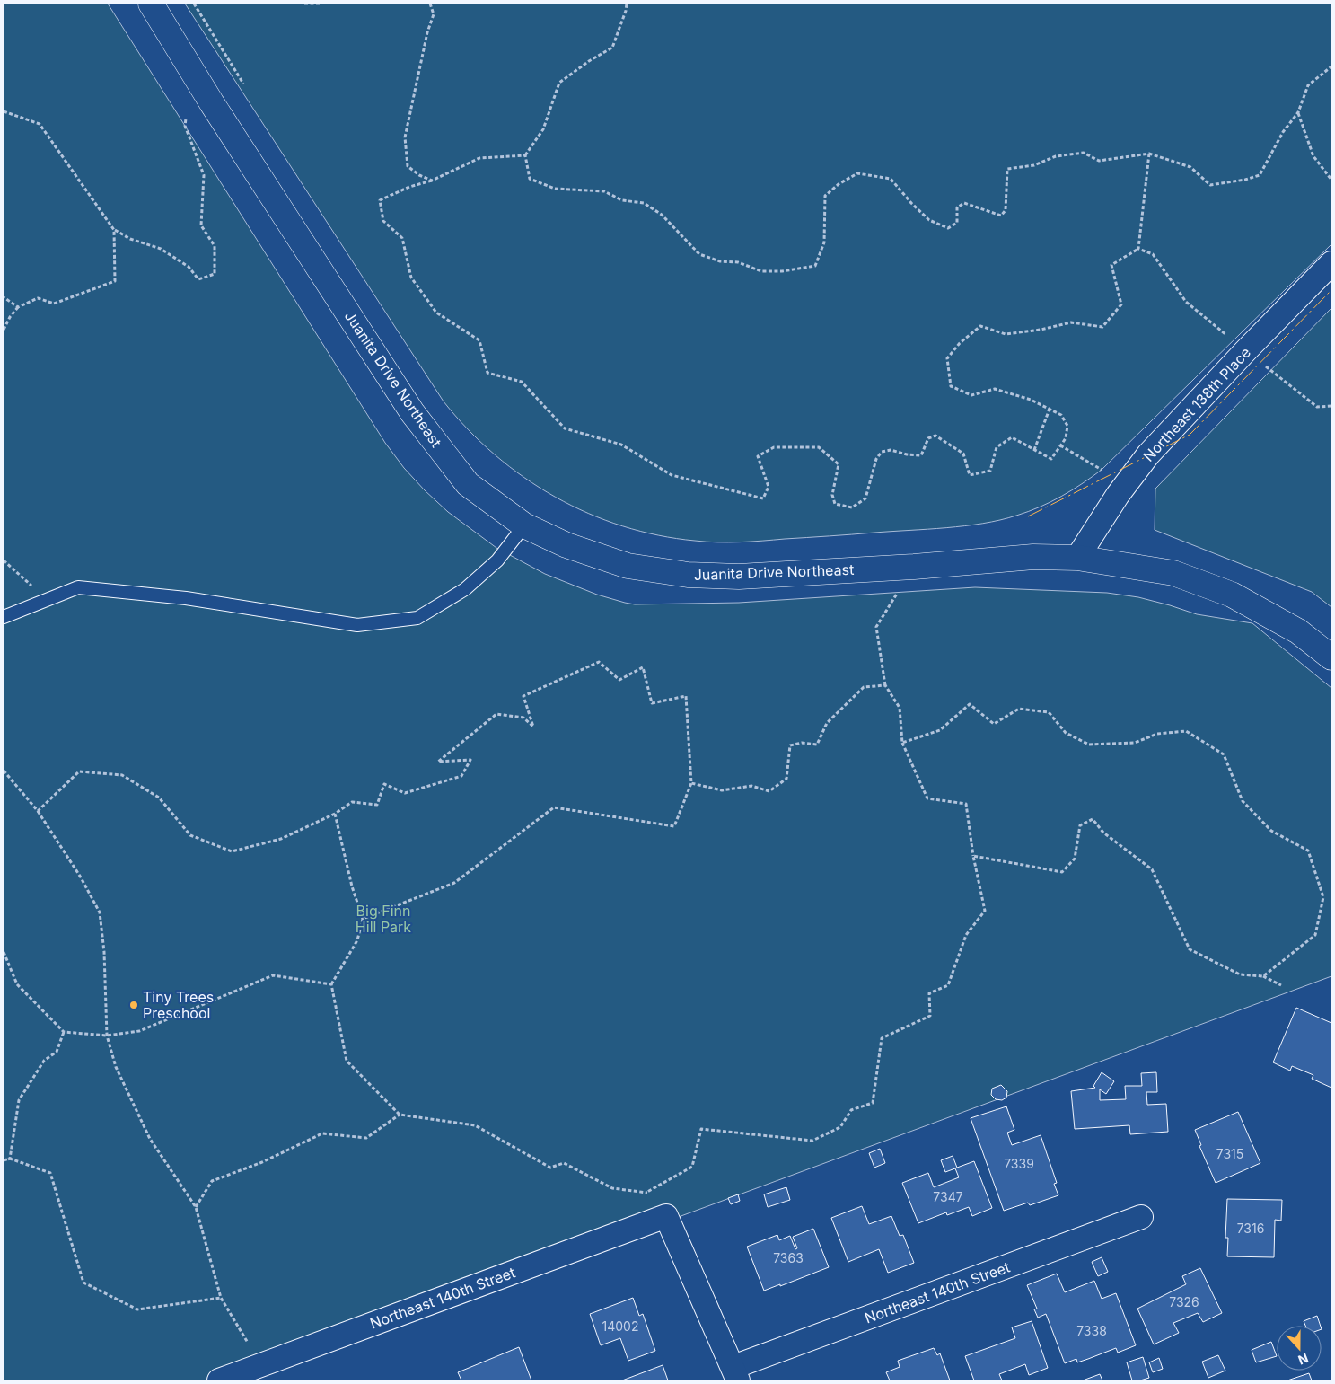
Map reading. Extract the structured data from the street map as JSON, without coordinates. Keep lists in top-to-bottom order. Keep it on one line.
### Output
{"streets":{"main road":["Juanita Drive Northeast"],"street":["Northeast 138th Place","Northeast 140th Street"]},"crossings":[["Juanita Drive Northeast","Northeast 138th Place"]],"parks":["Big Finn Hill Park"],"places":["Tiny Trees Preschool"],"house_numbers":["7315","7339","7347","7316","7363","7326","14002","7338"],"north":"bottom"}
